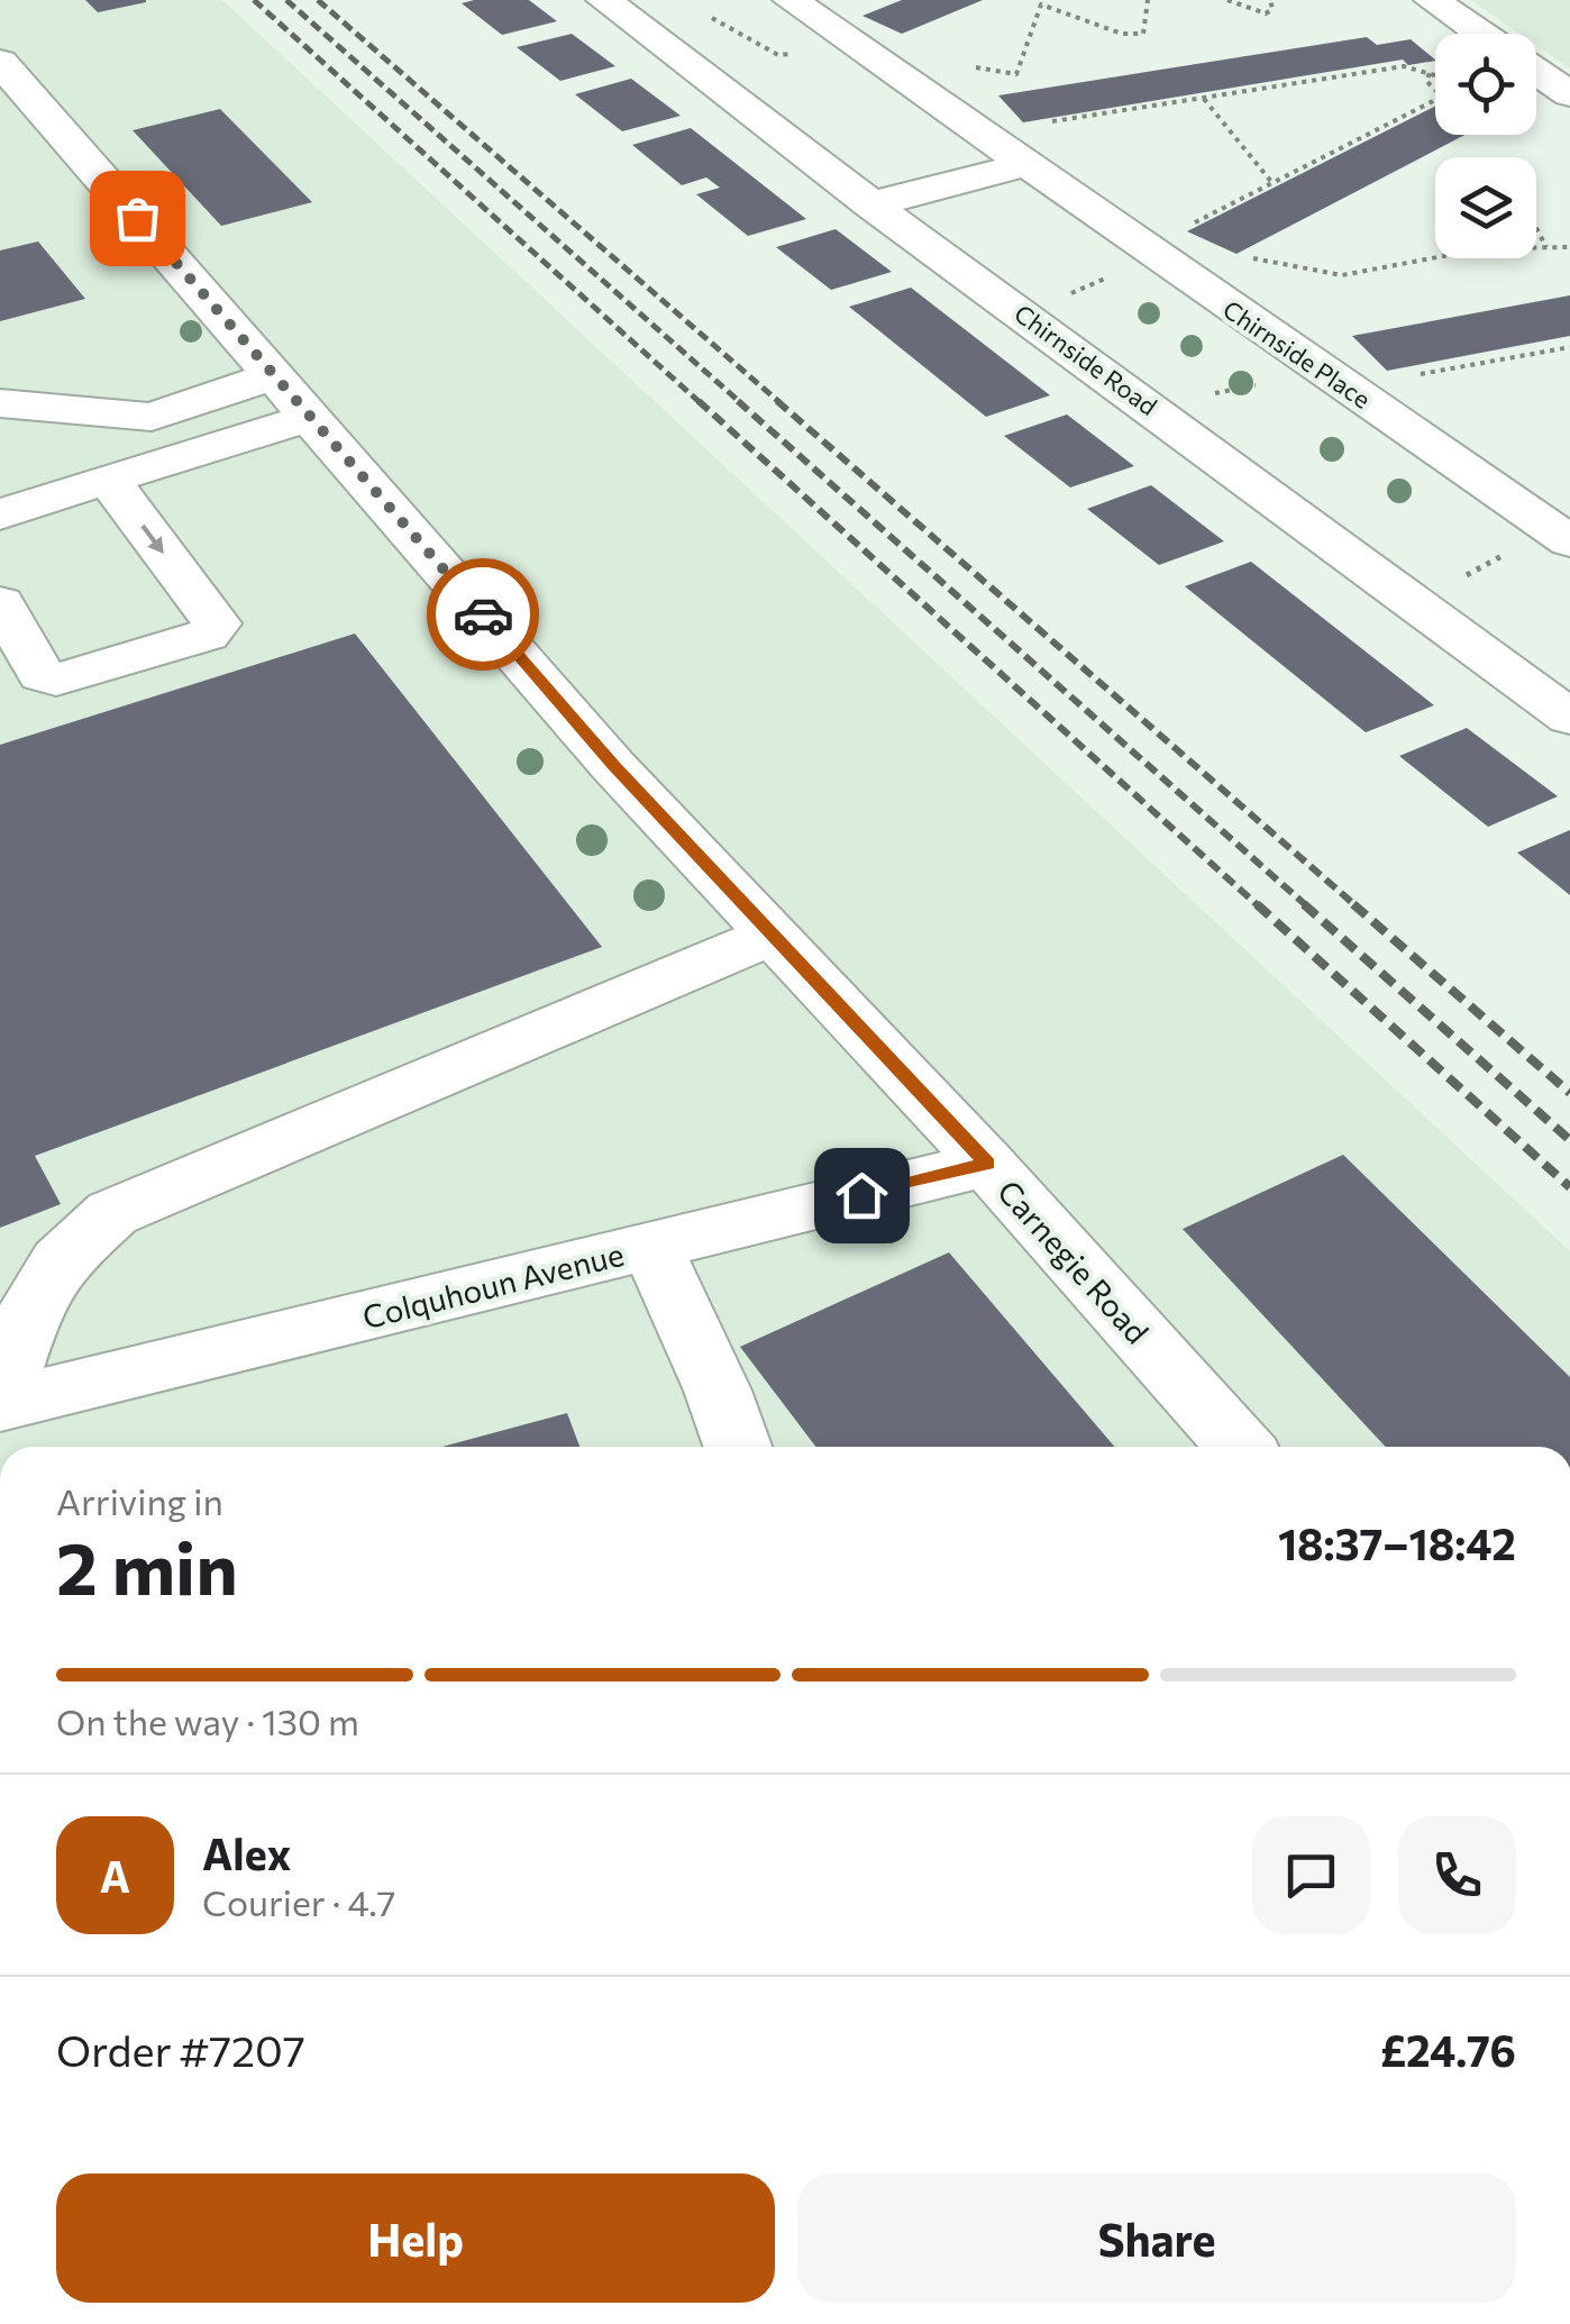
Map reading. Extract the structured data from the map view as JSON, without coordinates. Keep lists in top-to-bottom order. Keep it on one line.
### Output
{"streets":{"street":["Chirnside Place","Chirnside Road","Carnegie Road","Colquhoun Avenue"]},"crossings":[["Carnegie Road","Colquhoun Avenue"]],"page":{"heading":["2 min","Arriving in","18:37–18:42"],"panel":["Alex","Courier · 4.7","Order #7207","£24.76"],"bar":"On the way · 130 m","round":"A","buttons":["Help","Share"]}}
